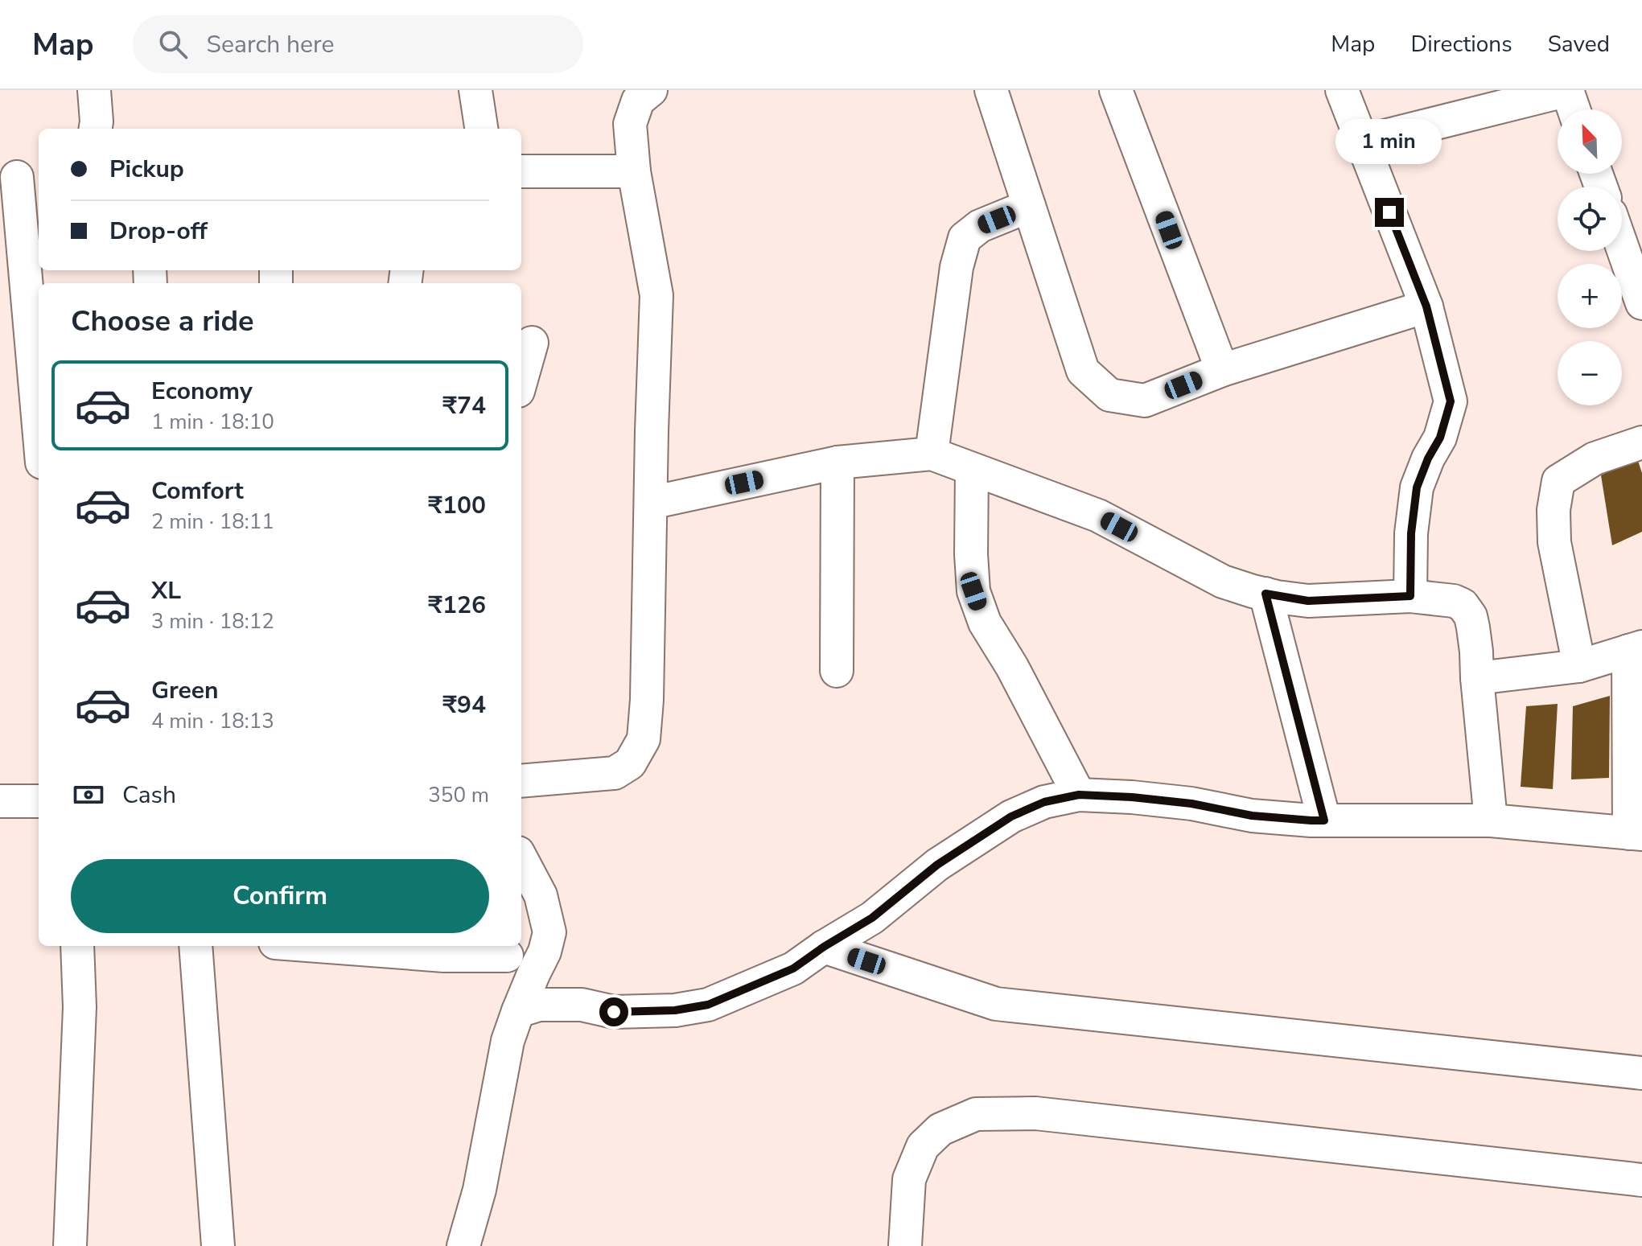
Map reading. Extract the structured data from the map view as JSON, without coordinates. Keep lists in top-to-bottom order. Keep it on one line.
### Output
{"north":"top left","page":{"header":"Map","search":"Search here","nav":["Map","Directions","Saved"],"map_buttons":["+","−"],"bubble":"1 min","banner":["Pickup","Drop-off"],"heading":"Choose a ride","list":[{"name":"Economy","note":"1 min · 18:10","value":"₹74"},{"name":"Comfort","note":"2 min · 18:11","value":"₹100"},{"name":"XL","note":"3 min · 18:12","value":"₹126"},{"name":"Green","note":"4 min · 18:13","value":"₹94"}],"pay":["Cash","350 m"],"buttons":"Confirm"}}
